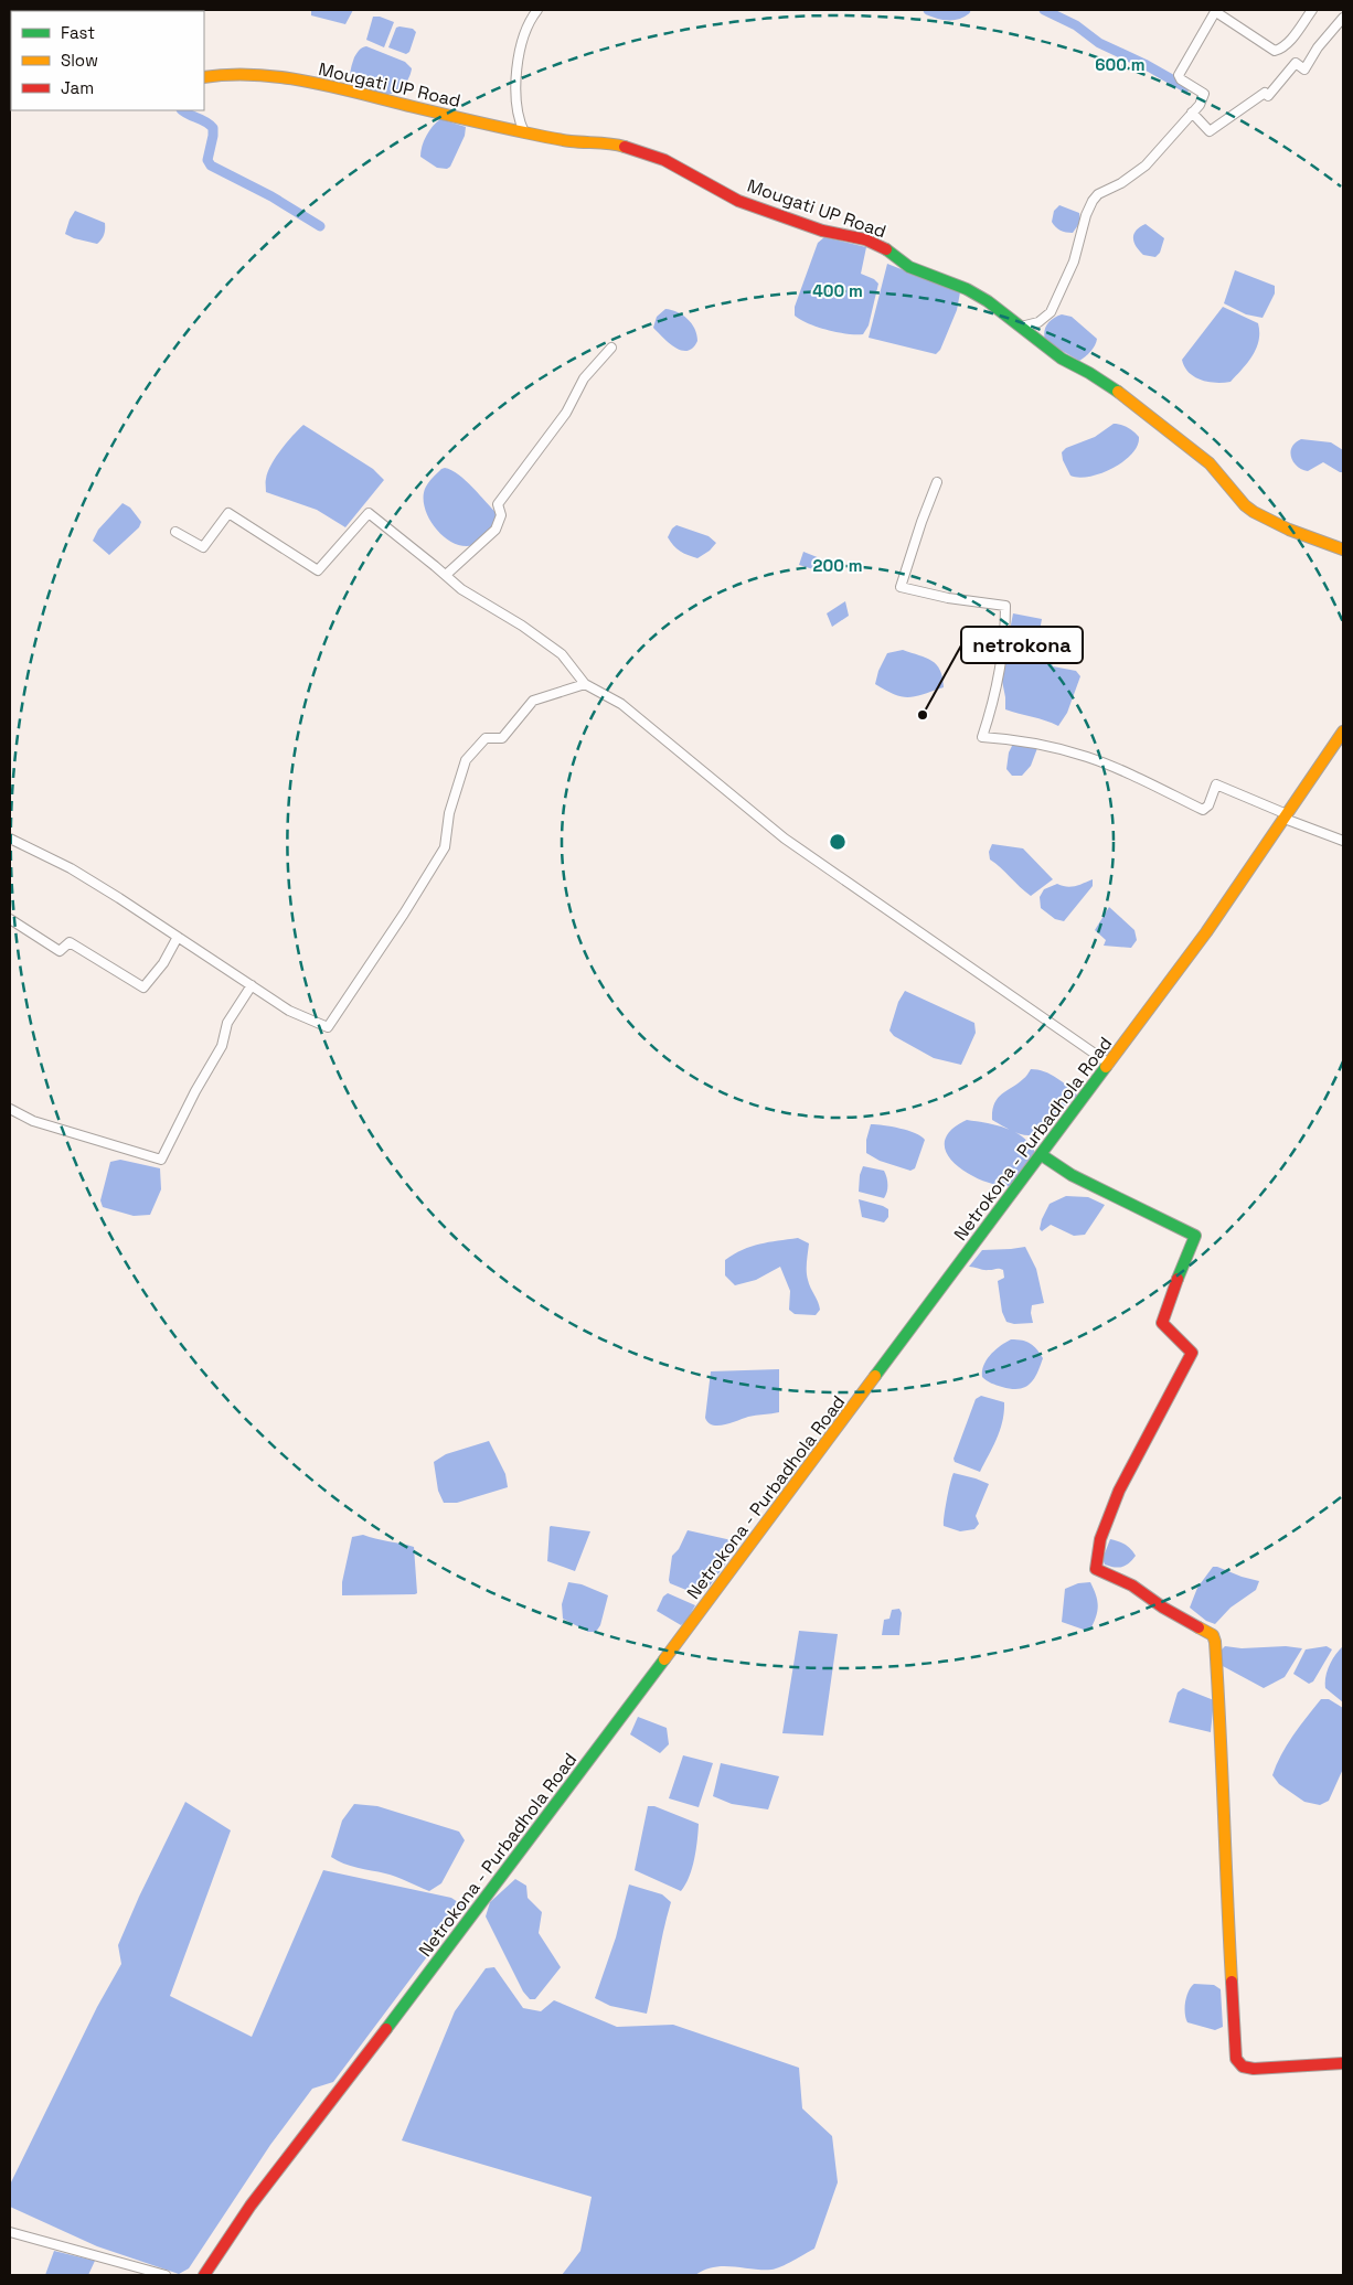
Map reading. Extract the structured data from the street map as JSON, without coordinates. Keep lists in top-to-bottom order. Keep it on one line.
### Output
{"streets":{"street":["Mougati UP Road","Netrokona - Purbadhola Road"]},"places":["netrokona"],"legend":["Fast","Slow","Jam"],"rings":["600 m","400 m","200 m"]}
